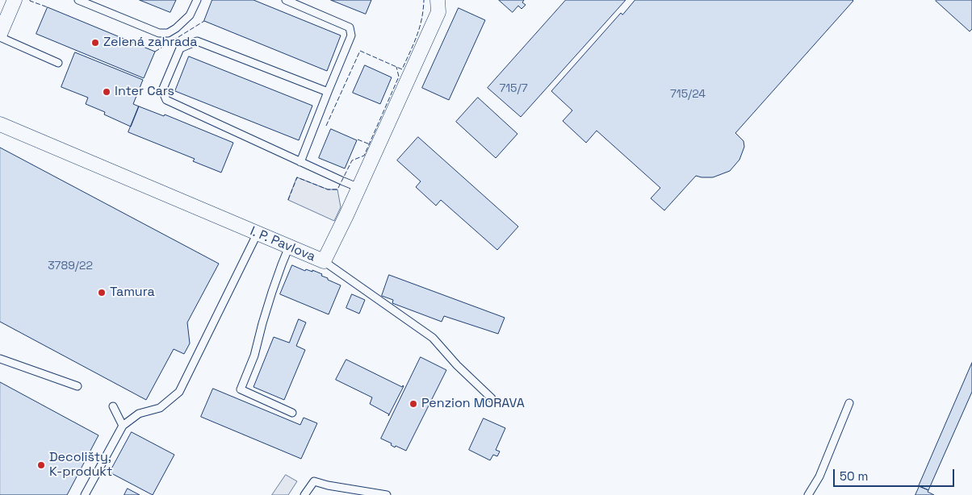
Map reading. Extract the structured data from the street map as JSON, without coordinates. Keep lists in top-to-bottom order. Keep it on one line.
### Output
{"streets":{"street":["I. P. Pavlova"]},"places":["Zelená zahrada","Inter Cars","Tamura","Penzion MORAVA","Decolišty, K-produkt"],"house_numbers":["715/7","715/24","3789/22"],"scale_bar":"50 m"}
